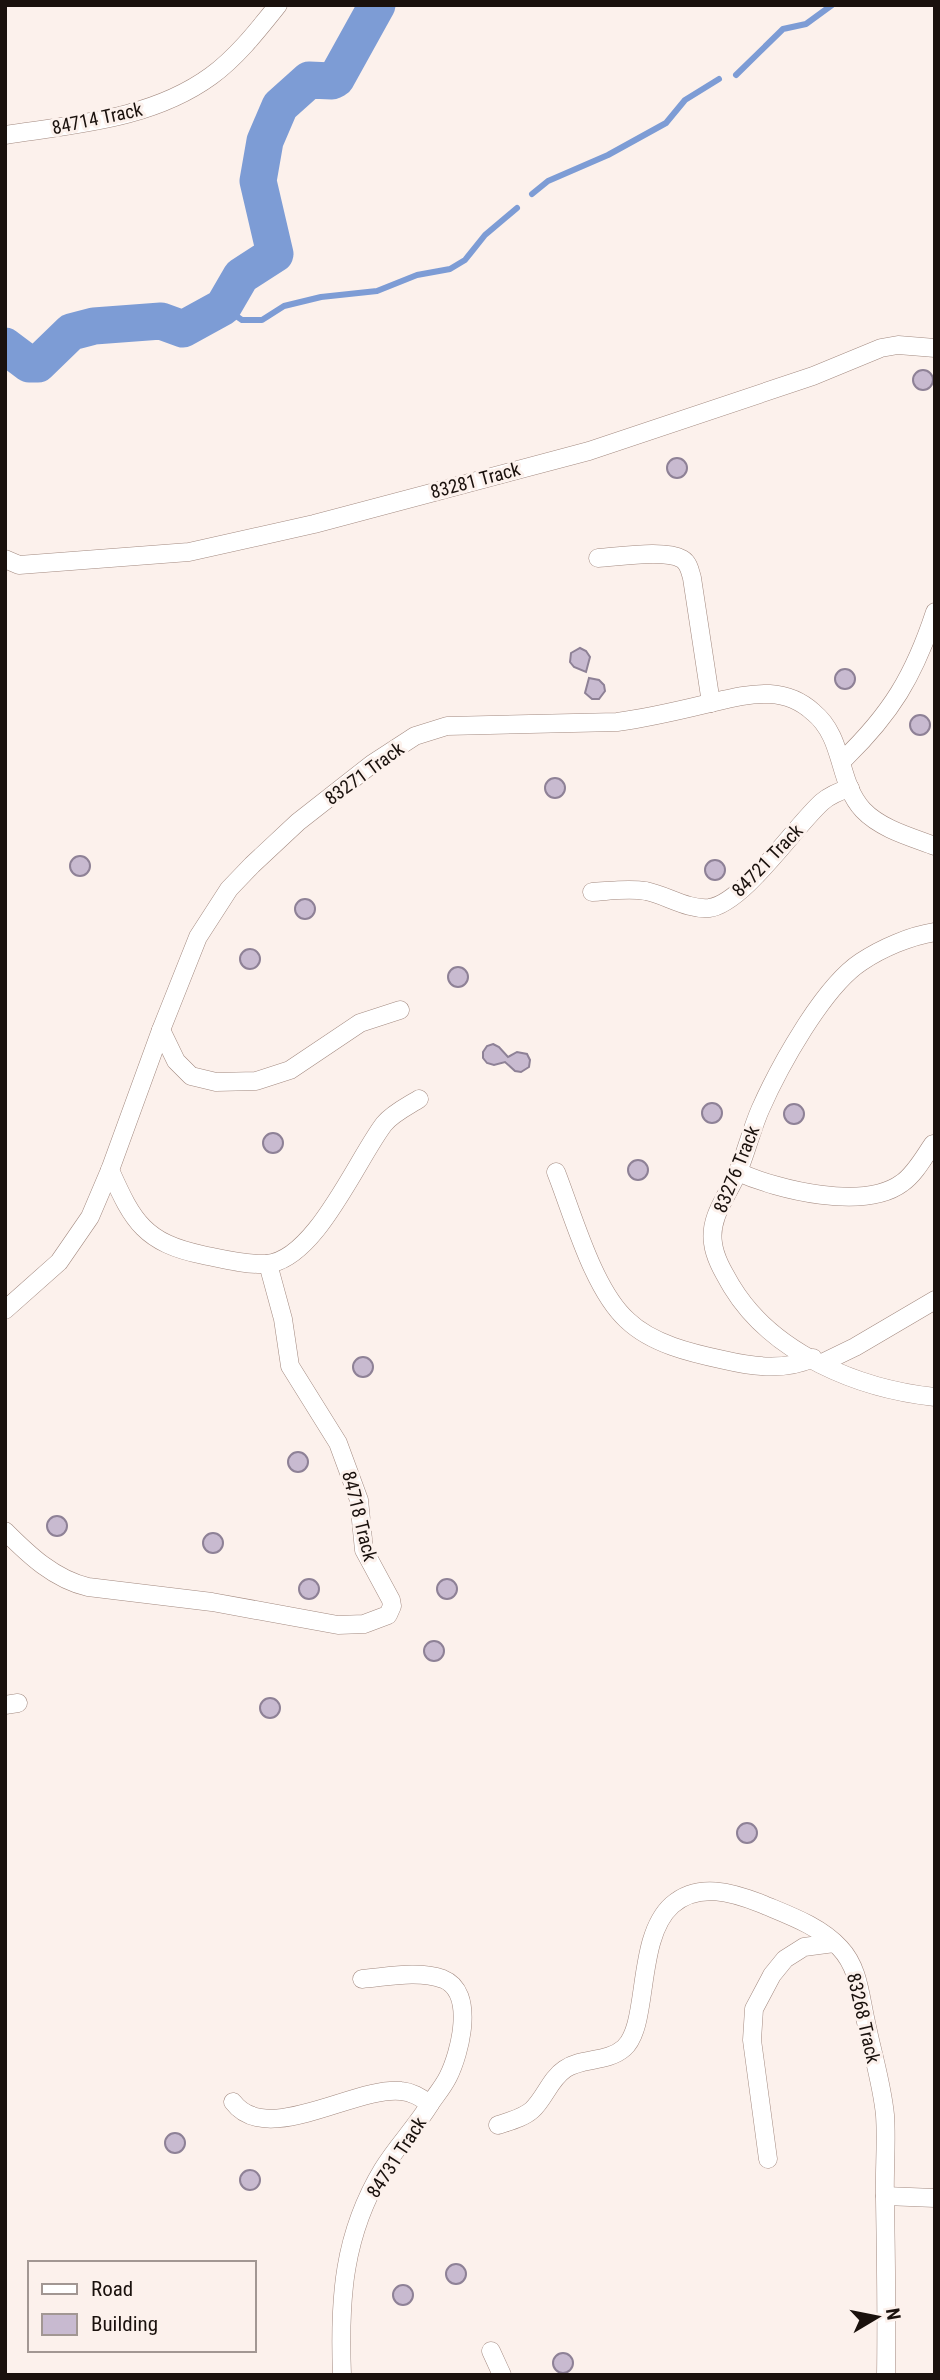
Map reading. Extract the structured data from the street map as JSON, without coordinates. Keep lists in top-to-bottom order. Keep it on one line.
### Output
{"streets":{"street":["84714 Track","83281 Track","83271 Track","84721 Track","83276 Track","84718 Track","83268 Track","84731 Track"]},"crossings":[["83271 Track","84721 Track"]],"legend":["Road","Building"],"north":"right"}
